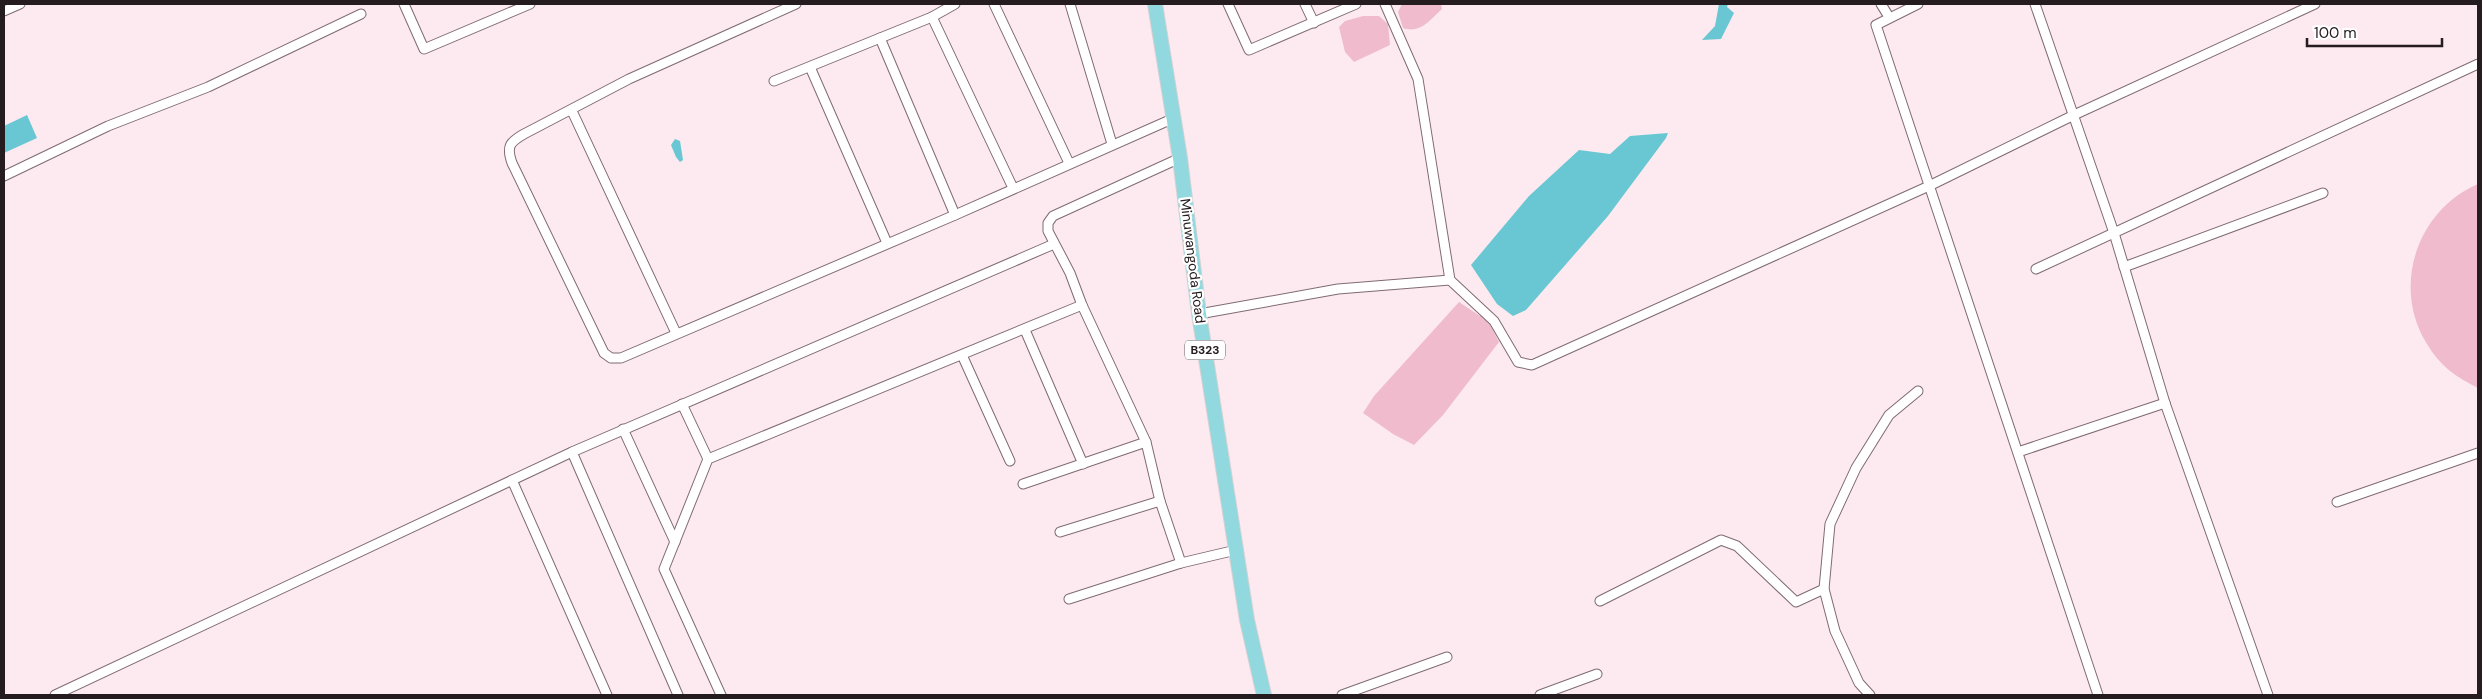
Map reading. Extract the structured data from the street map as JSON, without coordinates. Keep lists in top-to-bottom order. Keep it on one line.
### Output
{"streets":{"main road":["Minuwangoda Road","B323"]},"scale_bar":"100 m"}
